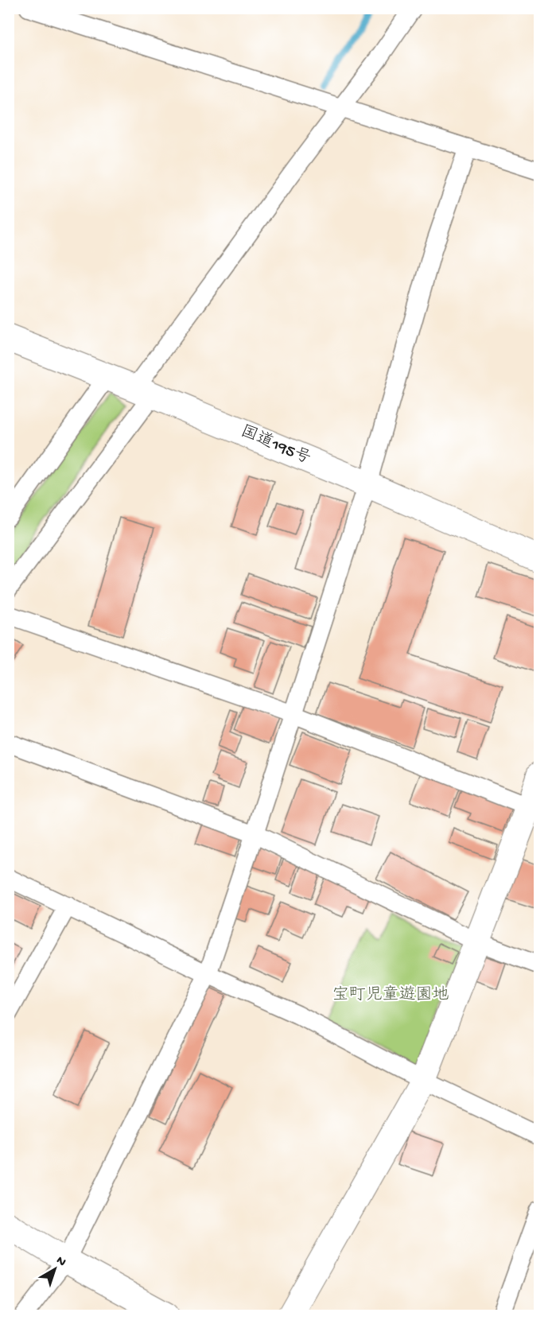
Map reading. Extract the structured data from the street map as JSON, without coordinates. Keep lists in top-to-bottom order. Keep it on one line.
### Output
{"streets":{"highway":["国道195号"]},"parks":["宝町児童遊園地"],"north":"top right"}
